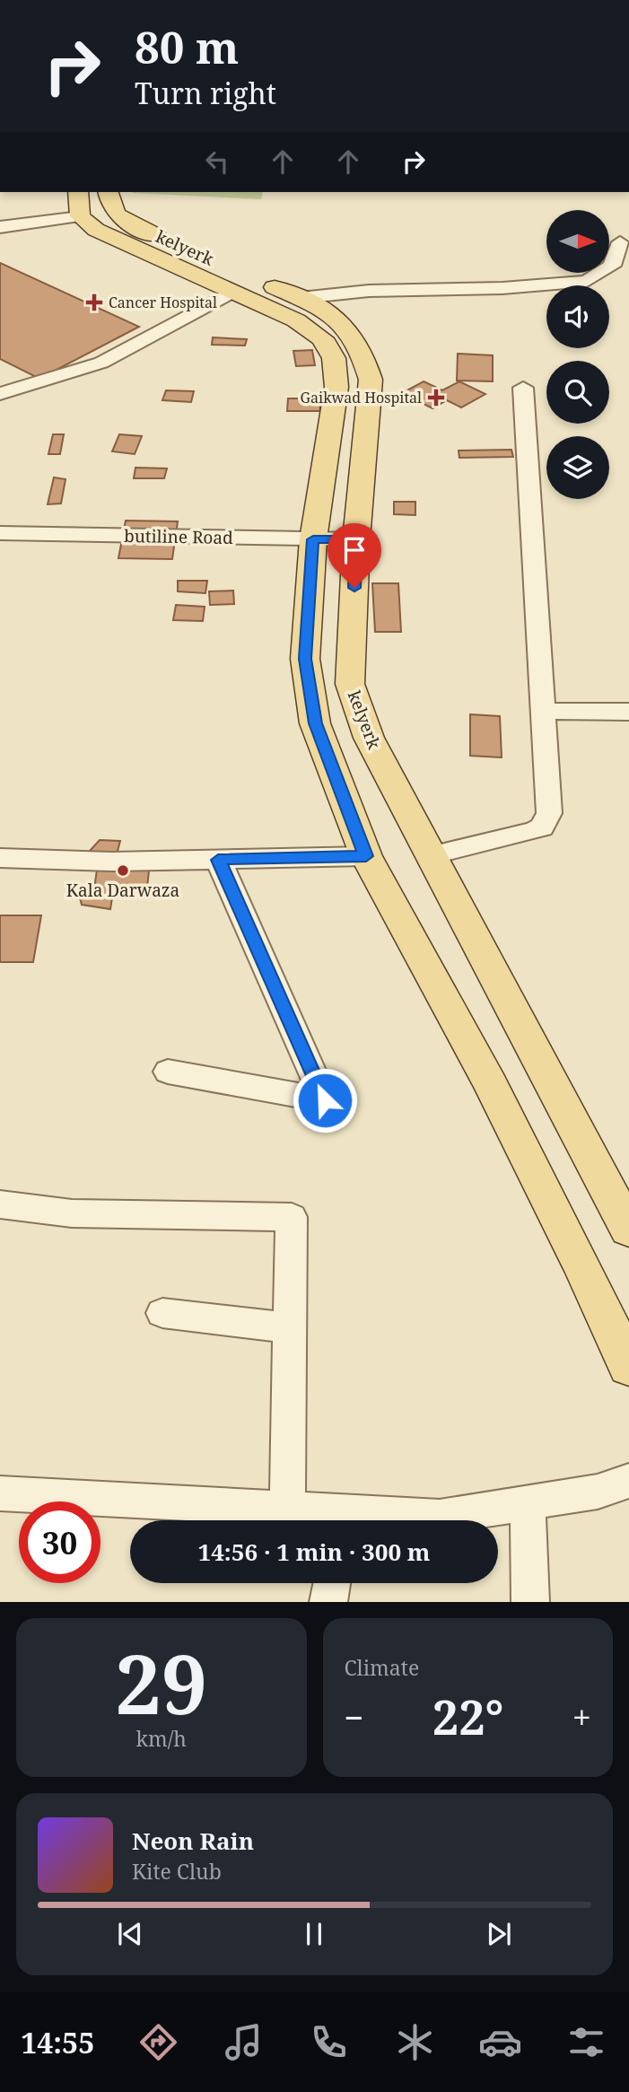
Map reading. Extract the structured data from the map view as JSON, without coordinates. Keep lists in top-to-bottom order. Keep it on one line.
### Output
{"streets":{"main road":["kelyerk"],"street":["butiline Road"]},"crossings":[["kelyerk","butiline Road"]],"places":{"health":["Cancer Hospital","Gaikwad Hospital"],"other":["Kala Darwaza"]},"north":"right","page":{"turn":["80 m","Turn right"],"limit":"30","trip":"14:56 · 1 min · 300 m","tile":[["29","km/h"],"Climate"],"heat":["−","22°","+"],"song":["Neon Rain","Kite Club"],"tabs":"14:55"}}
